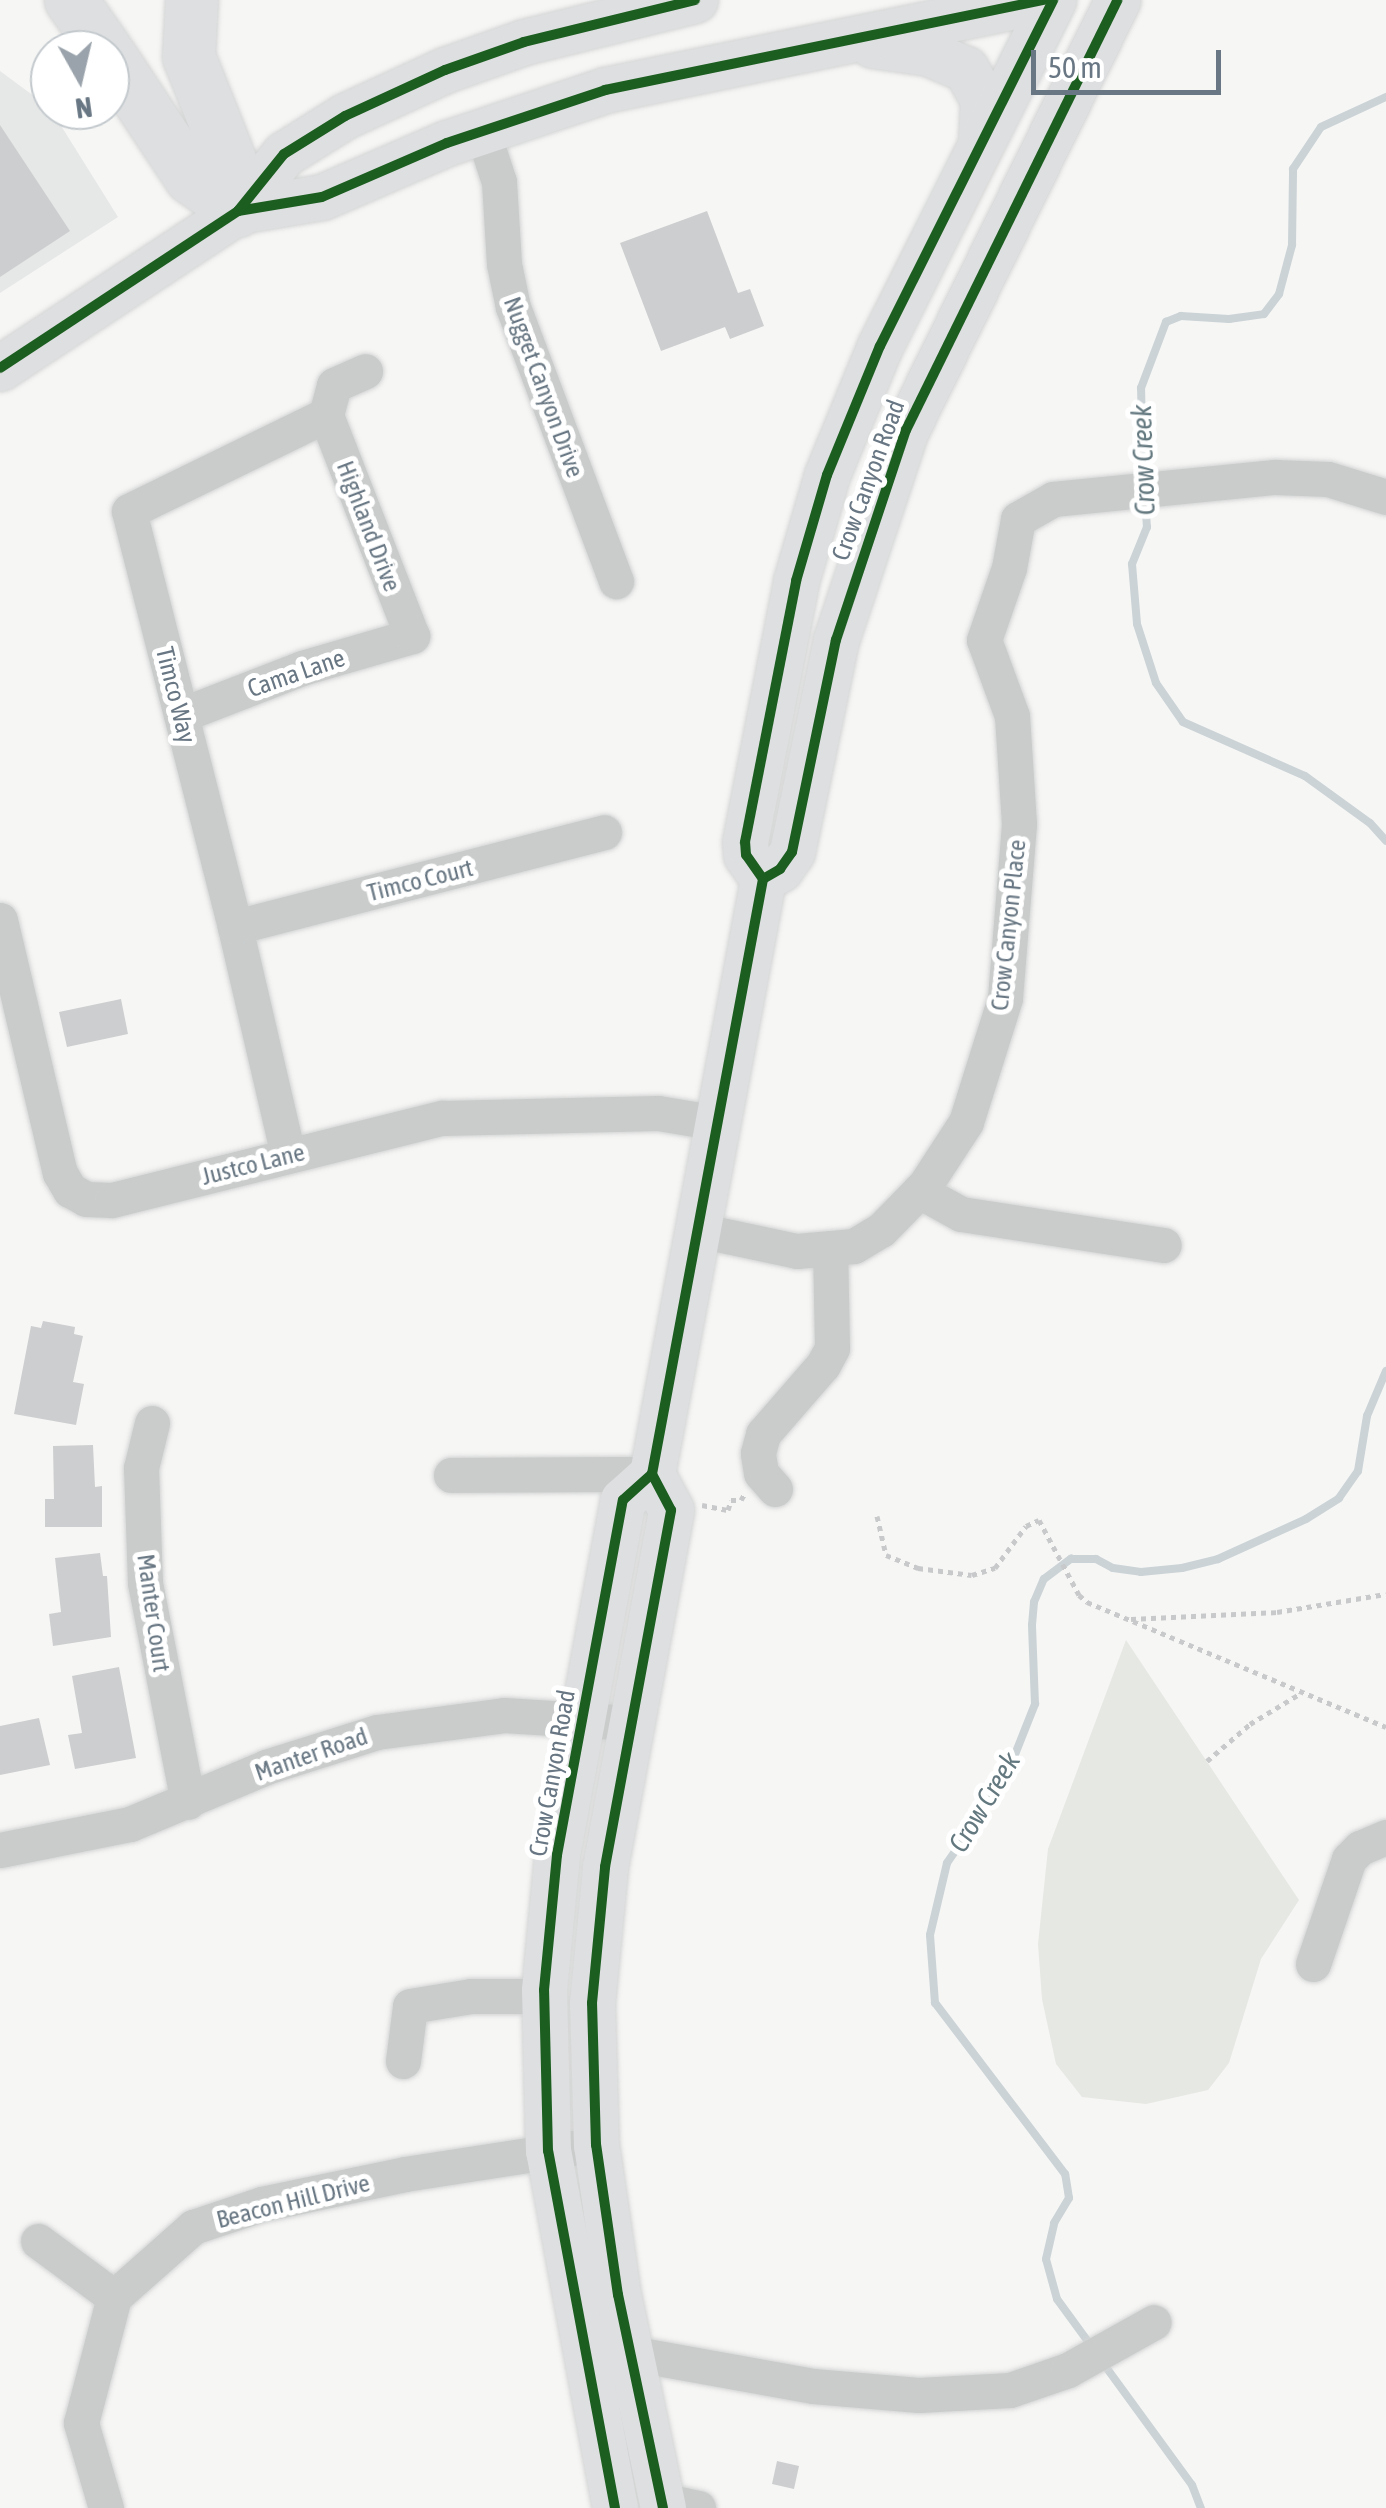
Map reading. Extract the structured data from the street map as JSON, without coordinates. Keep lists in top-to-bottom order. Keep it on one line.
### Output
{"streets":{"main road":["Crow Canyon Road"],"street":["Nugget Canyon Drive","Highland Drive","Cama Lane","Timco Way","Timco Court","Crow Canyon Place","Justco Lane","Manter Court","Manter Road","Beacon Hill Drive"]},"crossings":[["Crow Canyon Road","Crow Canyon Place"],["Crow Canyon Road","Justco Lane"],["Crow Canyon Road","Manter Road"],["Crow Canyon Road","Beacon Hill Drive"],["Highland Drive","Cama Lane"],["Highland Drive","Timco Way"],["Cama Lane","Timco Way"],["Timco Way","Timco Court"],["Timco Way","Justco Lane"],["Manter Court","Manter Road"]],"water":["Crow Creek"],"scale_bar":"50 m","north":"bottom"}
